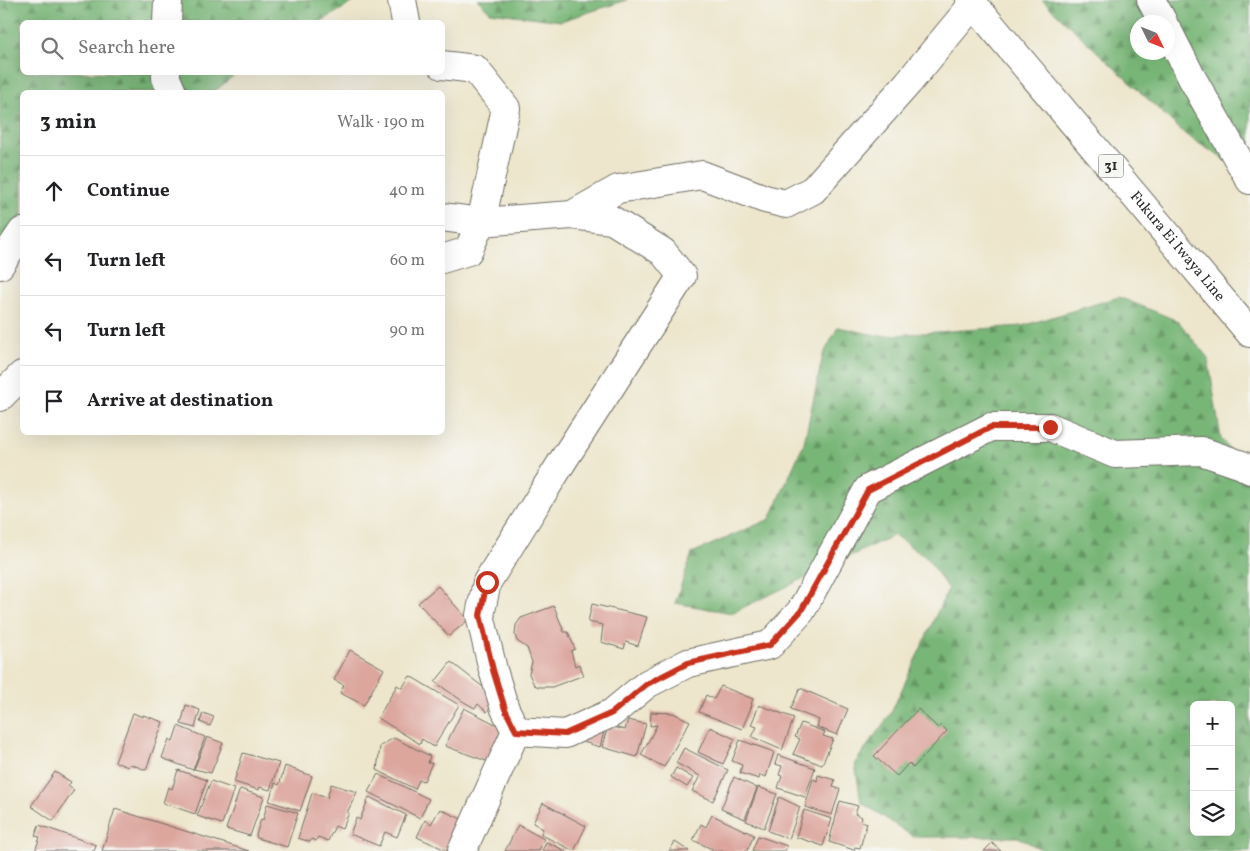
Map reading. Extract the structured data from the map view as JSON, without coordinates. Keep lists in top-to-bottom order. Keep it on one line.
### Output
{"streets":{"street":["31","Fukura Ei Iwaya Line"]},"north":"bottom right","page":{"search":"Search here","heading":["3 min","Walk · 190 m"],"list":[["Continue","40 m"],["Turn left","60 m"],["Turn left","90 m"],"Arrive at destination"],"map_buttons":["+","−"]}}
